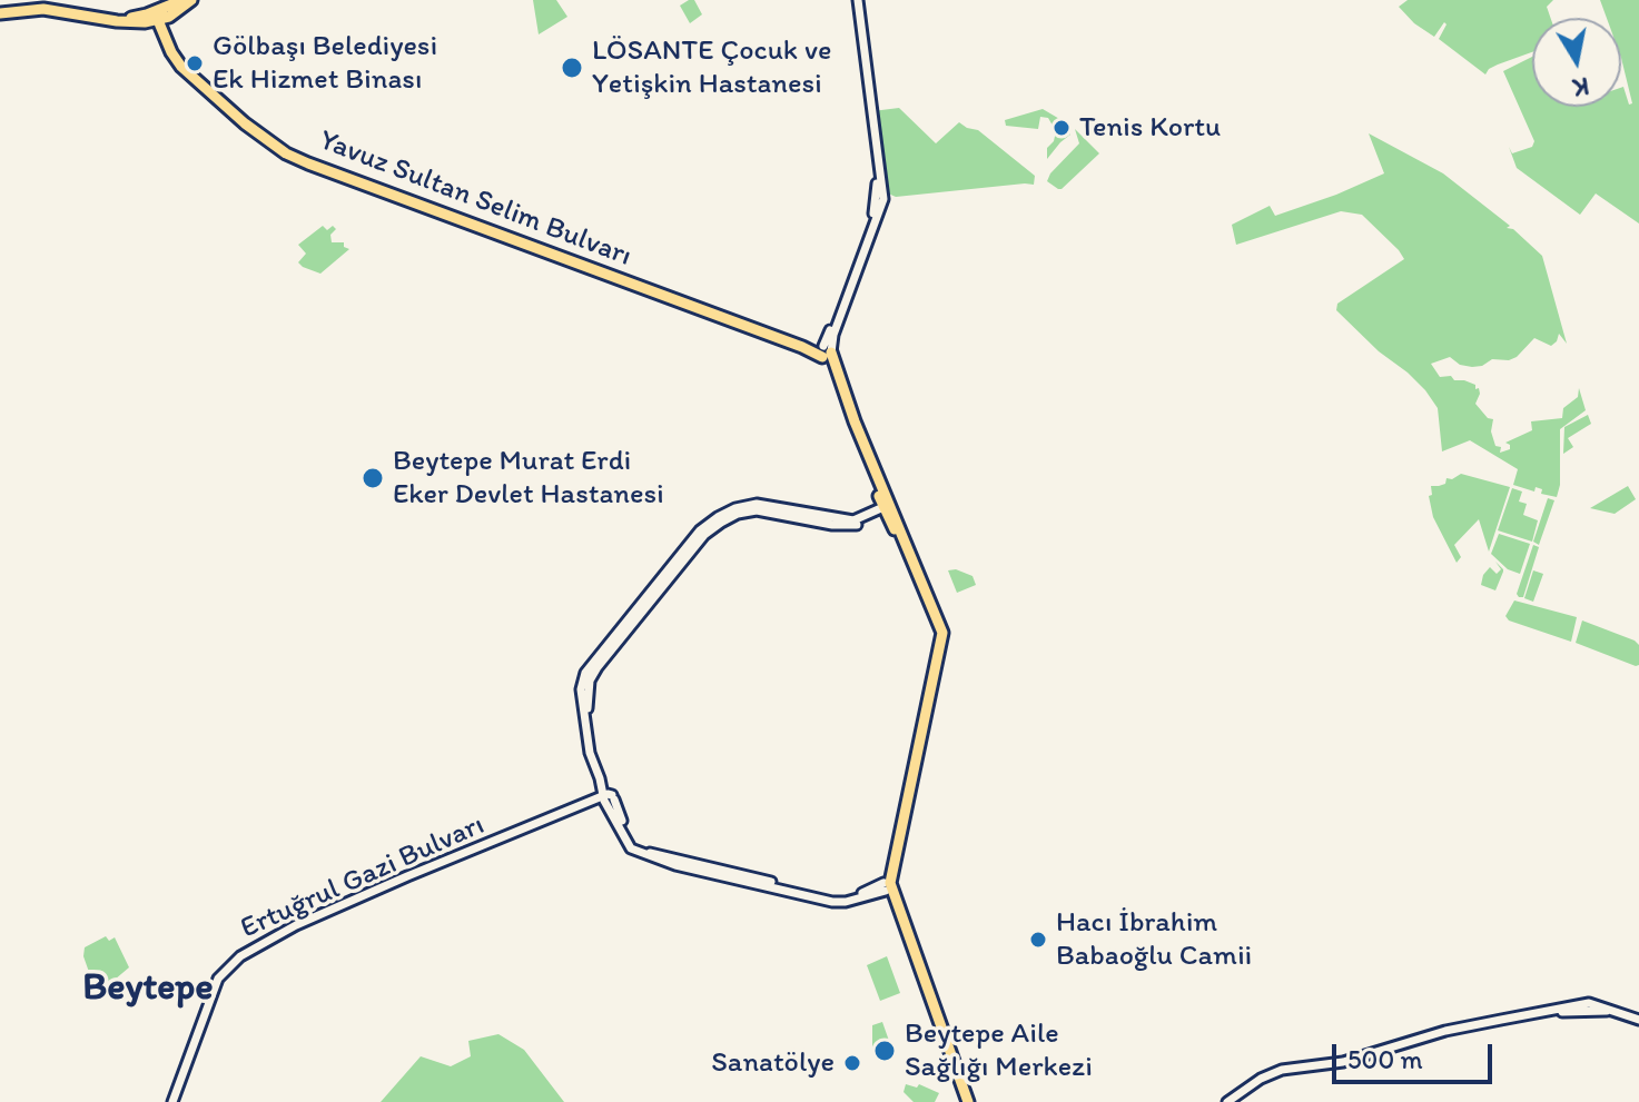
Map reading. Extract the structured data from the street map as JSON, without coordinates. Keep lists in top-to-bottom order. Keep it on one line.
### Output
{"streets":{"main road":["Yavuz Sultan Selim Bulvarı","Ertuğrul Gazi Bulvarı"]},"districts":["Beytepe"],"places":["Gölbaşı Belediyesi Ek Hizmet Binası","LÖSANTE Çocuk ve Yetişkin Hastanesi","Tenis Kortu","Beytepe Murat Erdi Eker Devlet Hastanesi","Hacı İbrahim Babaoğlu Camii","Beytepe Aile Sağlığı Merkezi","Sanatölye"],"scale_bar":"500 m","north":"bottom"}
